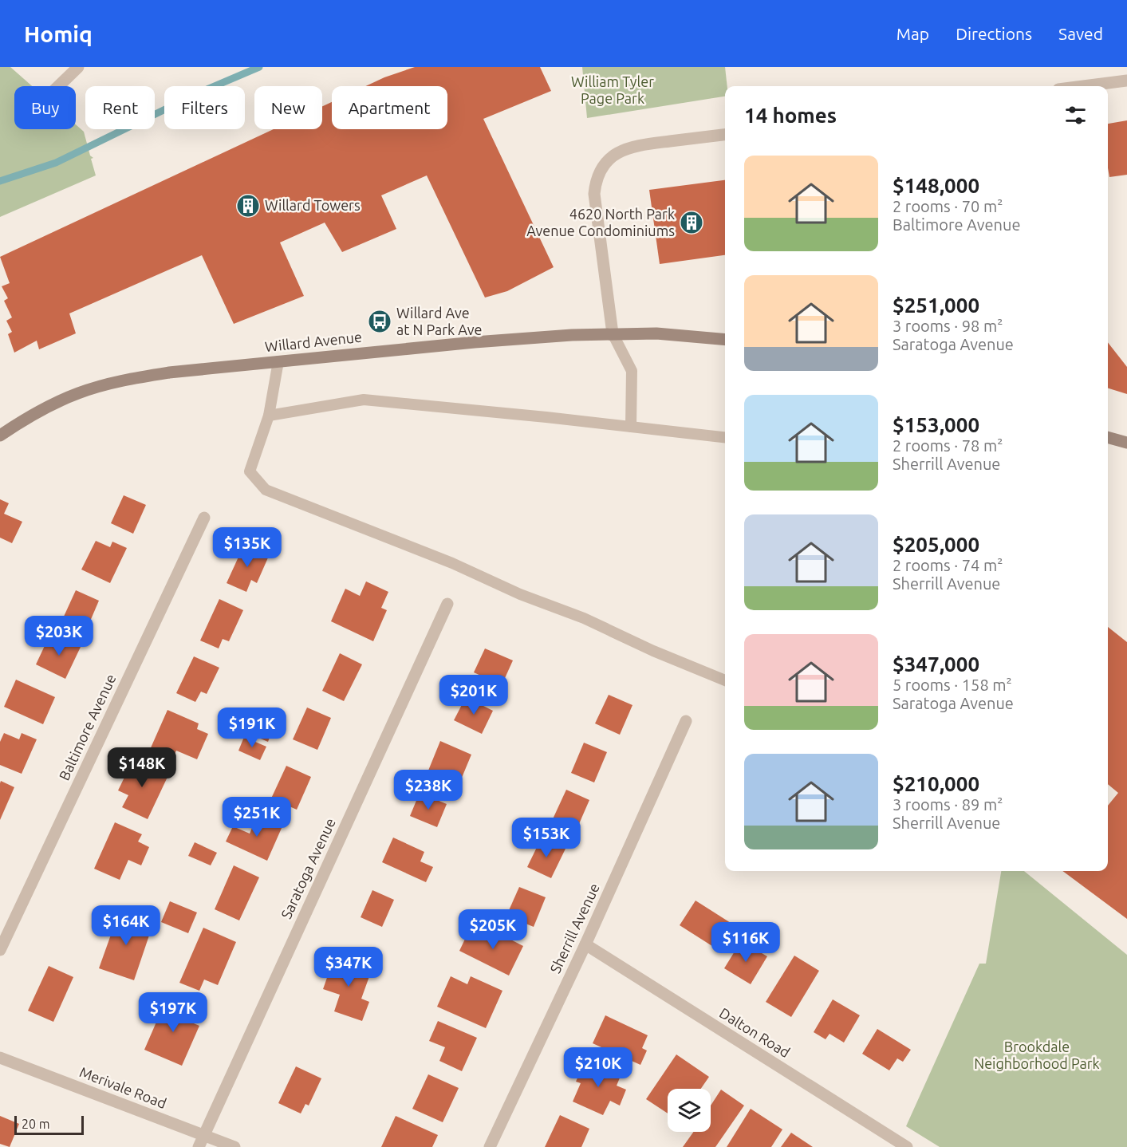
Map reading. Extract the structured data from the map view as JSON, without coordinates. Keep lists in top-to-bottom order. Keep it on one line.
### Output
{"streets":{"street":["Willard Avenue","Baltimore Avenue","Saratoga Avenue","Sherrill Avenue","Dalton Road","Merivale Road"]},"crossings":[["Saratoga Avenue","Merivale Road"],["Sherrill Avenue","Dalton Road"]],"parks":["William Tyler Page Park","Brookdale Neighborhood Park"],"places":{"building":["Willard Towers","4620 North Park Avenue Condominiums"],"bus stop":["Willard Ave at N Park Ave"]},"scale_bar":"20 m","page":{"header":"Homiq","nav":["Map","Directions","Saved"],"chip":["Buy","Rent","Filters","New","Apartment"],"heading":"14 homes","list":[{"name":"$148,000","note":"2 rooms · 70 m² · Baltimore Avenue"},{"name":"$251,000","note":"3 rooms · 98 m² · Saratoga Avenue"},{"name":"$153,000","note":"2 rooms · 78 m² · Sherrill Avenue"},{"name":"$205,000","note":"2 rooms · 74 m² · Sherrill Avenue"},{"name":"$347,000","note":"5 rooms · 158 m² · Saratoga Avenue"},{"name":"$210,000","note":"3 rooms · 89 m² · Sherrill Avenue"}],"price":["$135K","$203K","$201K","$191K","$148K","$238K","$251K","$153K","$164K","$205K","$116K","$347K","$197K","$210K"],"scale":"20 m"}}
